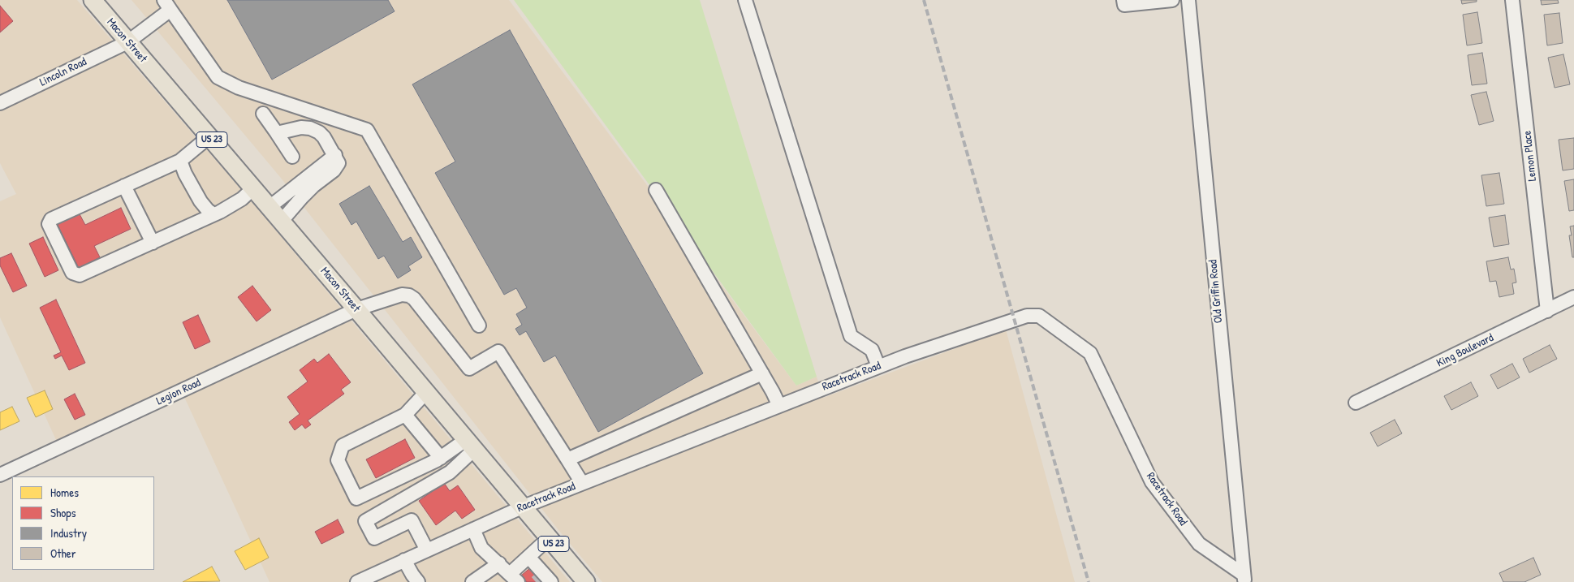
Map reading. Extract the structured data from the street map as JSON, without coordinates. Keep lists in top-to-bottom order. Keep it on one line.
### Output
{"streets":{"main road":["Macon Street","US 23"],"street":["Lincoln Road","Lemon Place","Old Griffin Road","King Boulevard","Racetrack Road","Legion Road"]},"crossings":[["Macon Street","Lincoln Road"],["Macon Street","Racetrack Road"],["Macon Street","Legion Road"],["Lemon Place","King Boulevard"],["Old Griffin Road","Racetrack Road"]],"legend":["Homes","Shops","Industry","Other"]}
